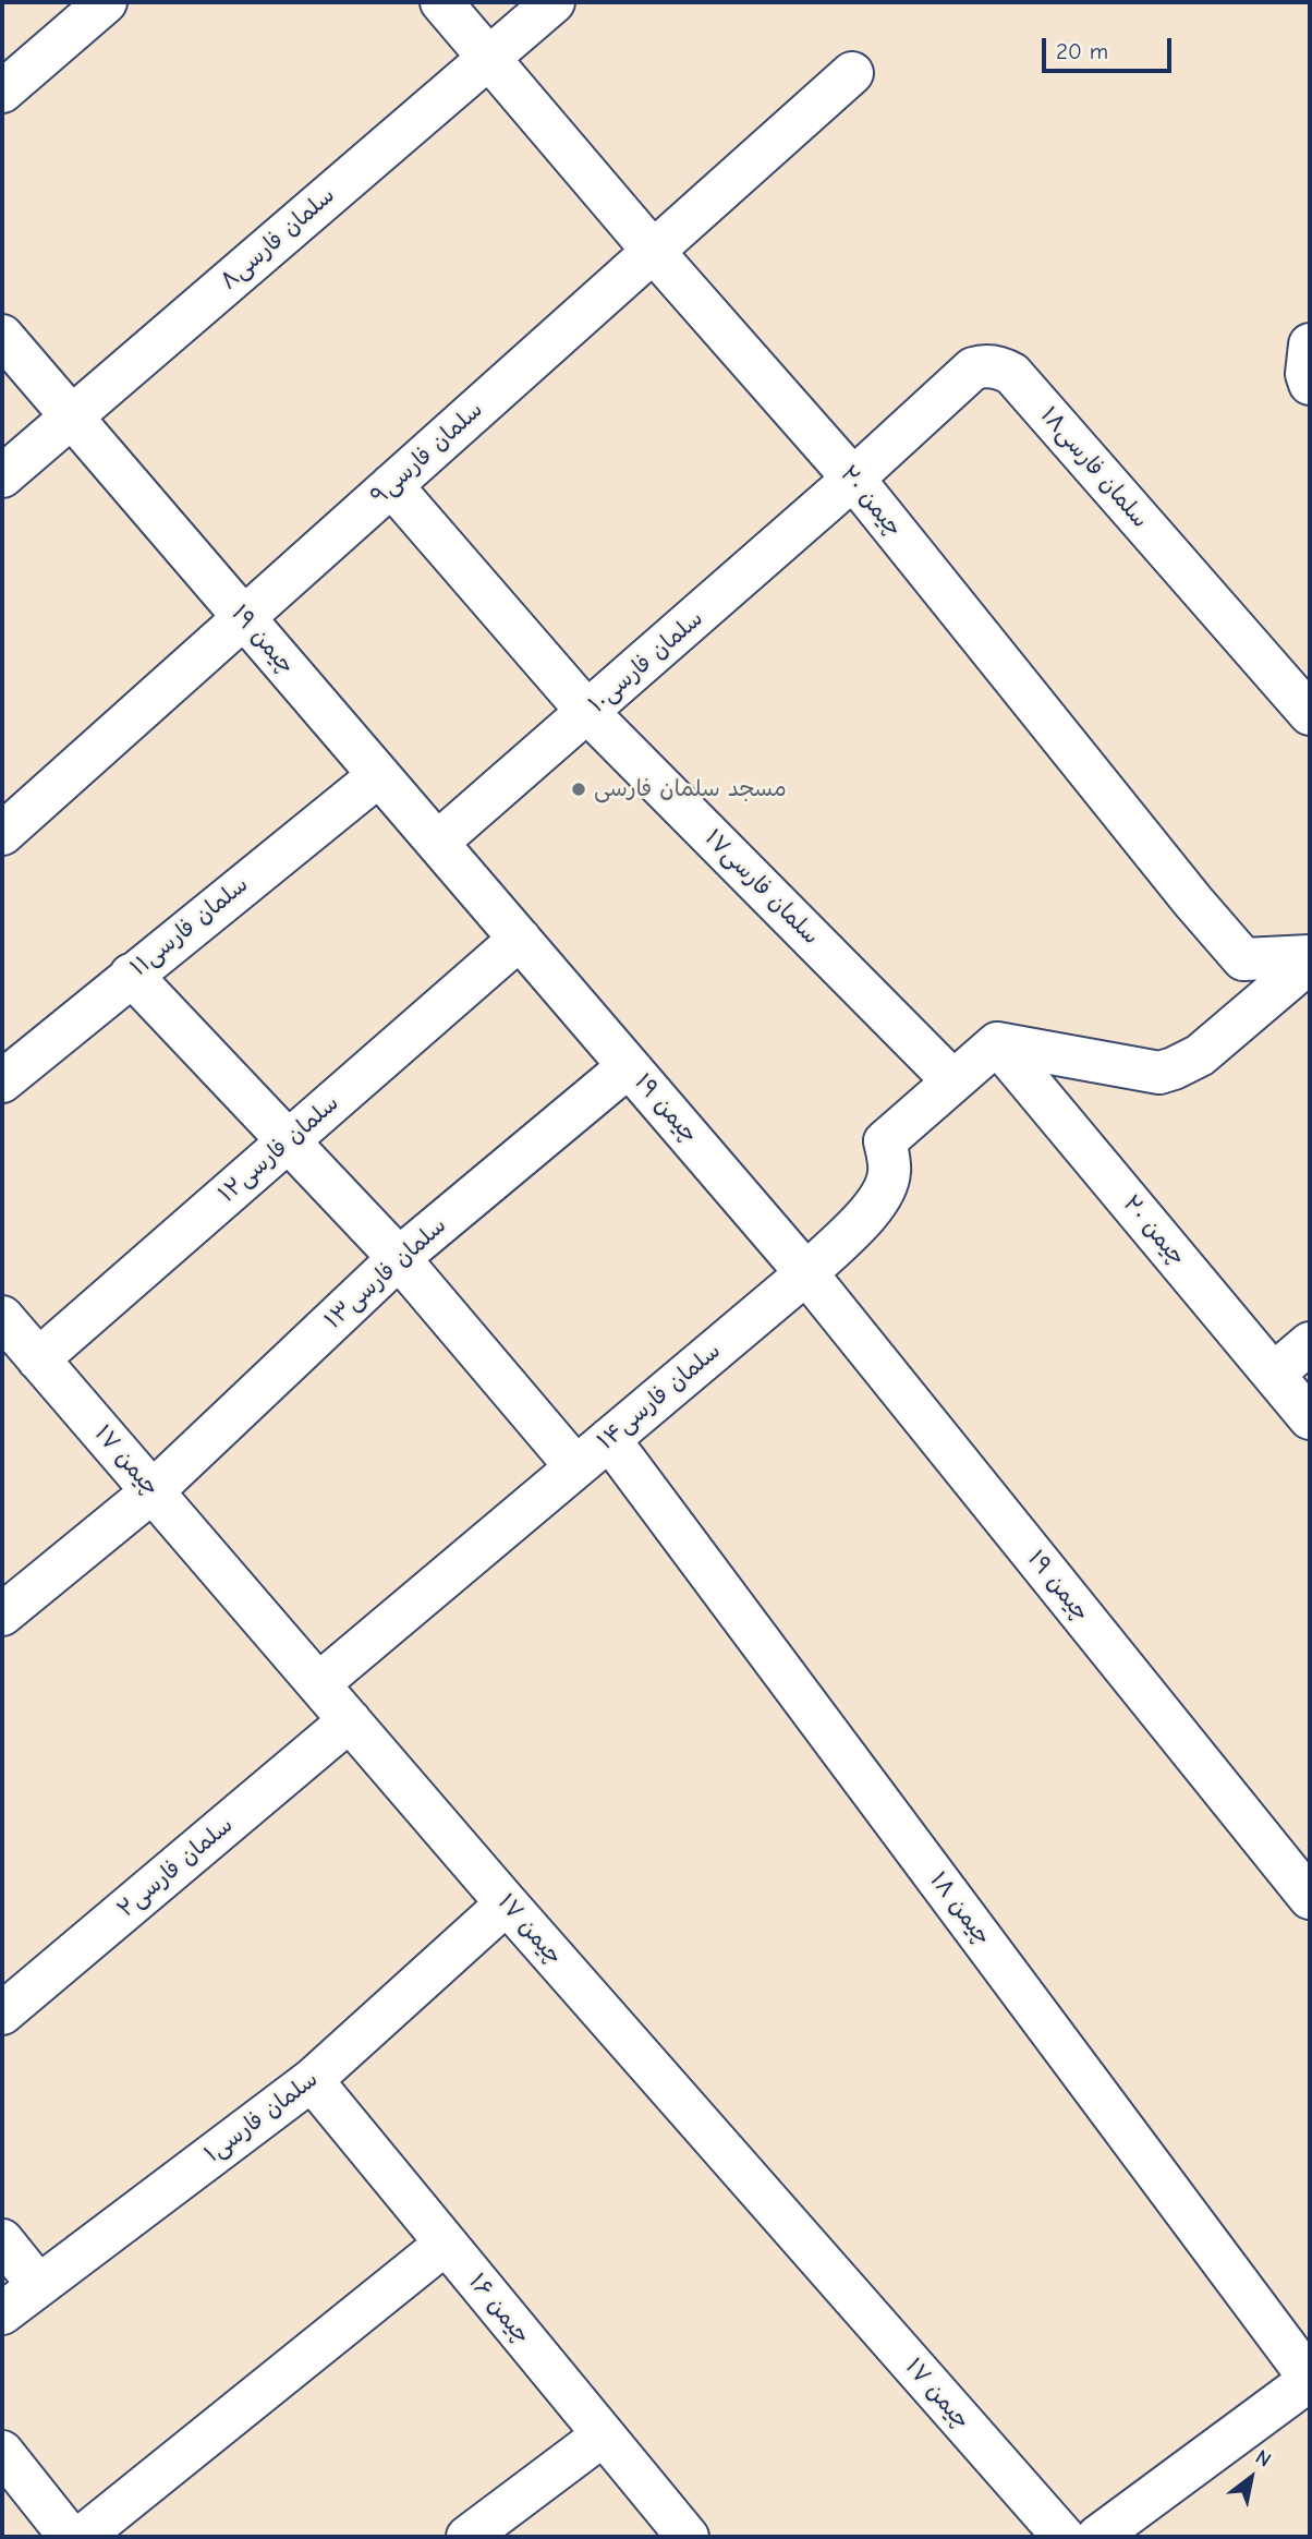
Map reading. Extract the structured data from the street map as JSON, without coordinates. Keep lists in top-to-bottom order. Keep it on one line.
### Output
{"streets":{"street":["سلمان فارسی۸","سلمان فارسی۹","سلمان فارسی۱۸","چیمن ۲۰","چیمن ۱۹","سلمان فارسی۱۰","سلمان فارسی۱۷","سلمان فارسی۱۱","سلمان فارسی۱۲","سلمان فارسی۱۳","سلمان فارسی۱۴","چیمن ۱۷","سلمان فارسی۲","چیمن ۱۸","سلمان فارسی۱","چیمن ۱۶"]},"crossings":[["سلمان فارسی۸","چیمن ۲۰"],["سلمان فارسی۸","چیمن ۱۹"],["سلمان فارسی۹","چیمن ۲۰"],["سلمان فارسی۹","چیمن ۱۹"],["سلمان فارسی۹","سلمان فارسی۱۷"],["سلمان فارسی۱۸","چیمن ۲۰"],["سلمان فارسی۱۸","سلمان فارسی۱۰"],["چیمن ۲۰","سلمان فارسی۱۰"],["چیمن ۲۰","سلمان فارسی۱۴"],["چیمن ۱۹","سلمان فارسی۱۰"],["چیمن ۱۹","سلمان فارسی۱۱"],["چیمن ۱۹","سلمان فارسی۱۲"],["چیمن ۱۹","سلمان فارسی۱۳"],["چیمن ۱۹","سلمان فارسی۱۴"],["سلمان فارسی۱۰","سلمان فارسی۱۷"],["سلمان فارسی۱۷","سلمان فارسی۱۴"],["سلمان فارسی۱۲","چیمن ۱۷"],["سلمان فارسی۱۳","چیمن ۱۷"],["سلمان فارسی۱۴","چیمن ۱۷"],["سلمان فارسی۱۴","چیمن ۱۸"],["چیمن ۱۷","سلمان فارسی۲"],["چیمن ۱۷","سلمان فارسی۱"],["سلمان فارسی۱","چیمن ۱۶"]],"places":["مسجد سلمان فارسی"],"scale_bar":"20 m","north":"top right"}
